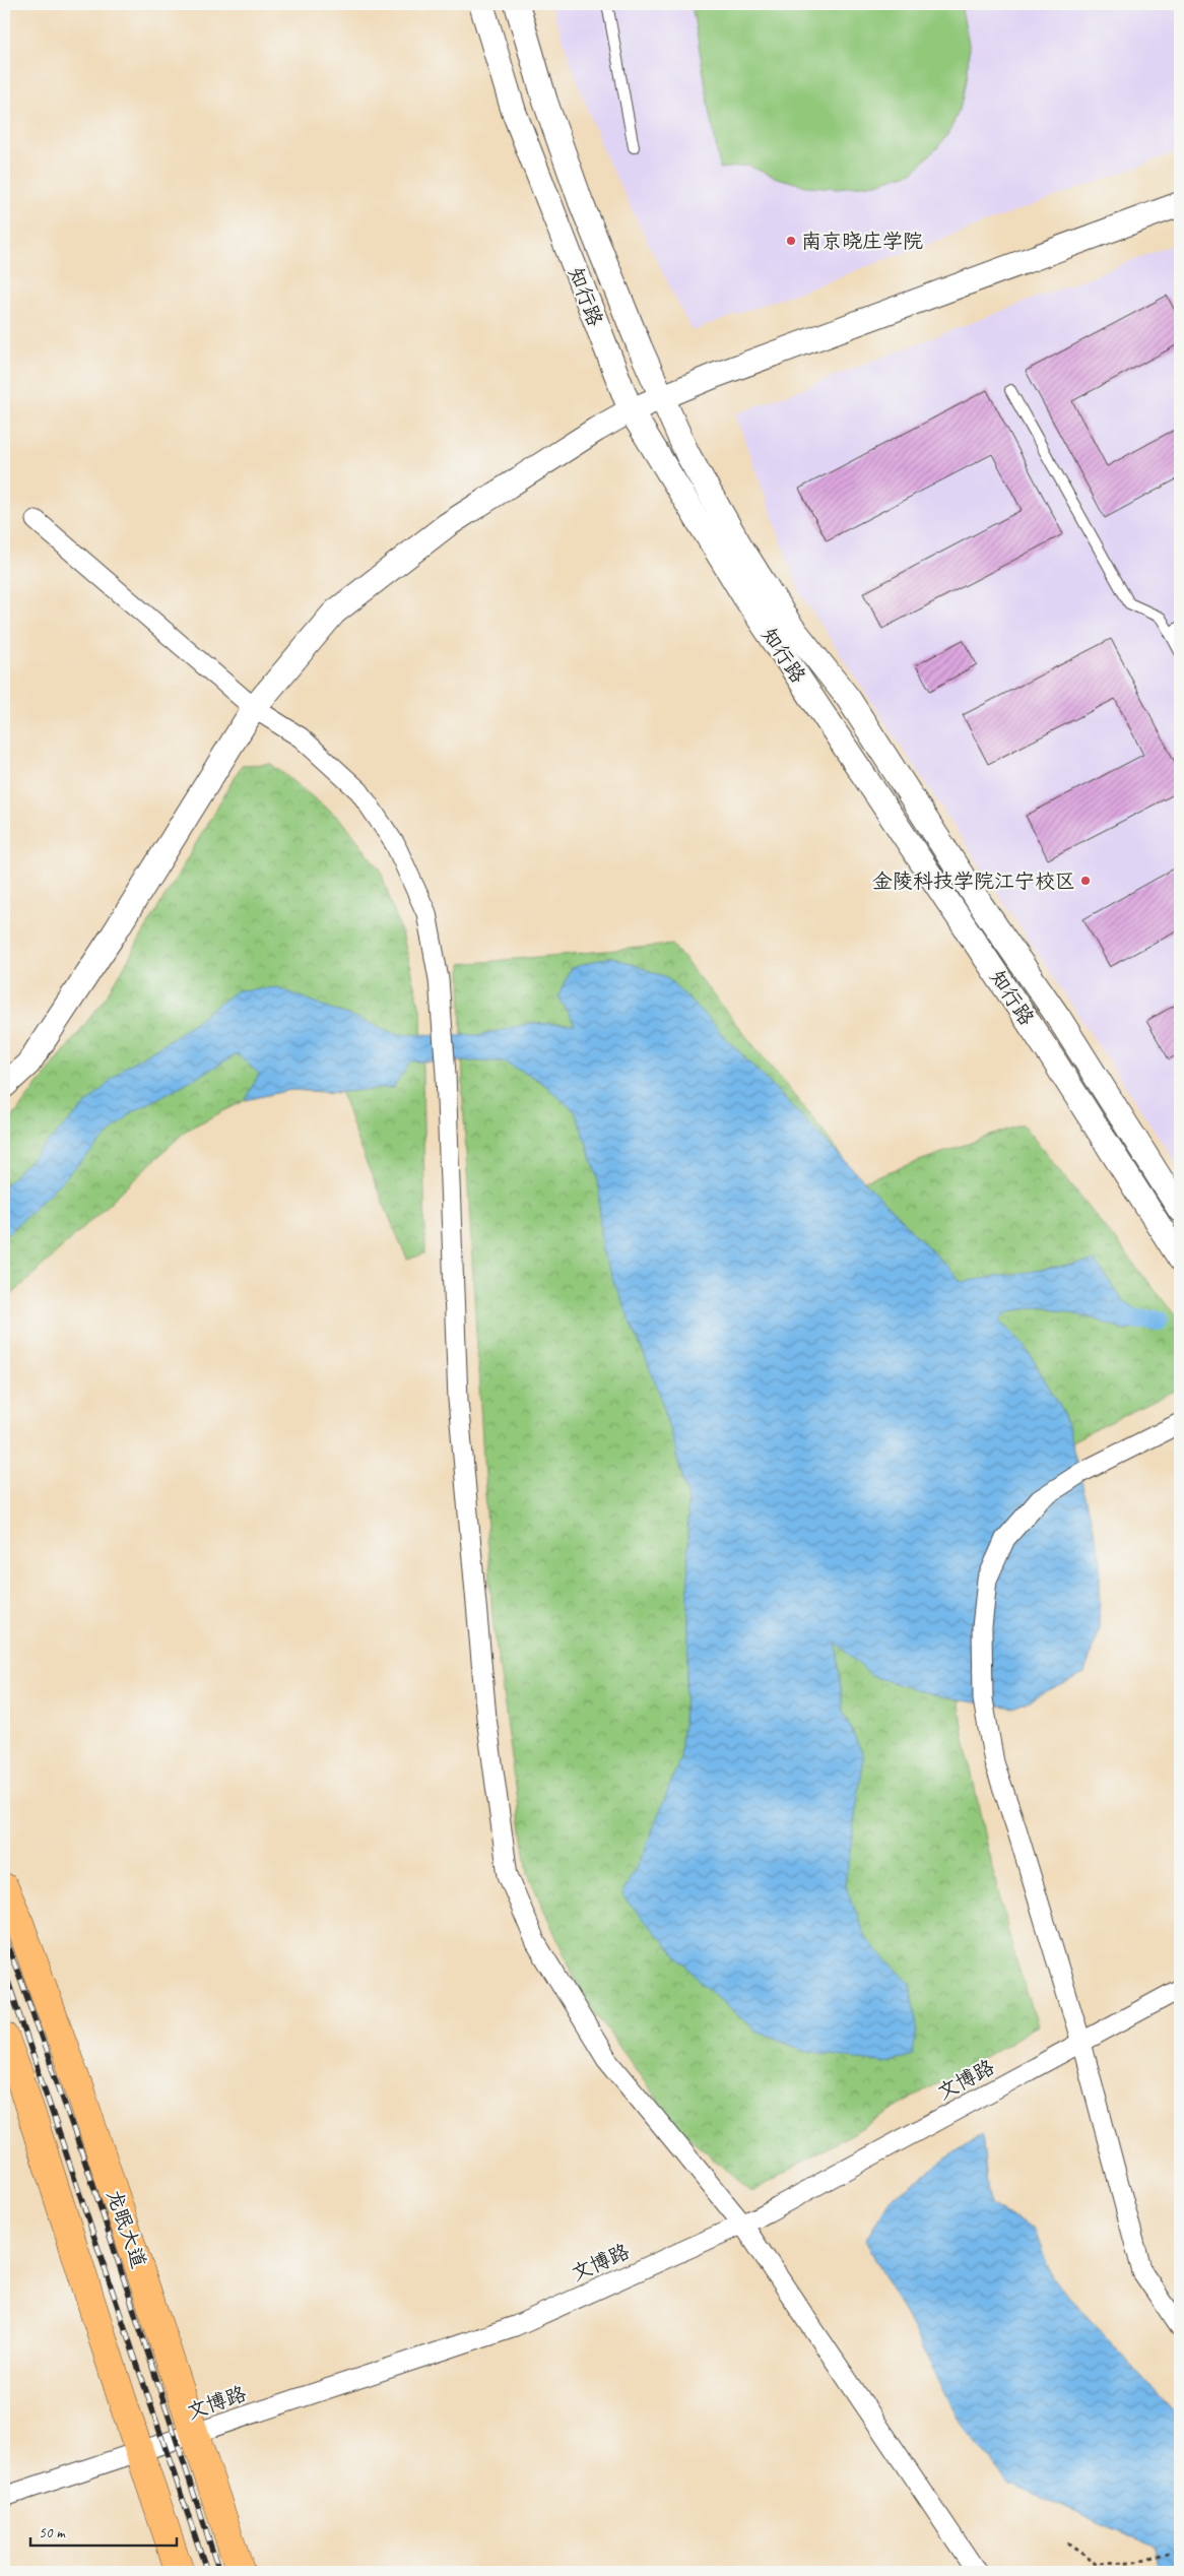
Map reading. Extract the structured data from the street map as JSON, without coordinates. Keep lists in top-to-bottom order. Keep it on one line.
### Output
{"streets":{"main road":["龙眠大道"],"street":["知行路","文博路"]},"crossings":[["文博路","龙眠大道"]],"places":["南京晓庄学院","金陵科技学院江宁校区"],"scale_bar":"50 m"}
